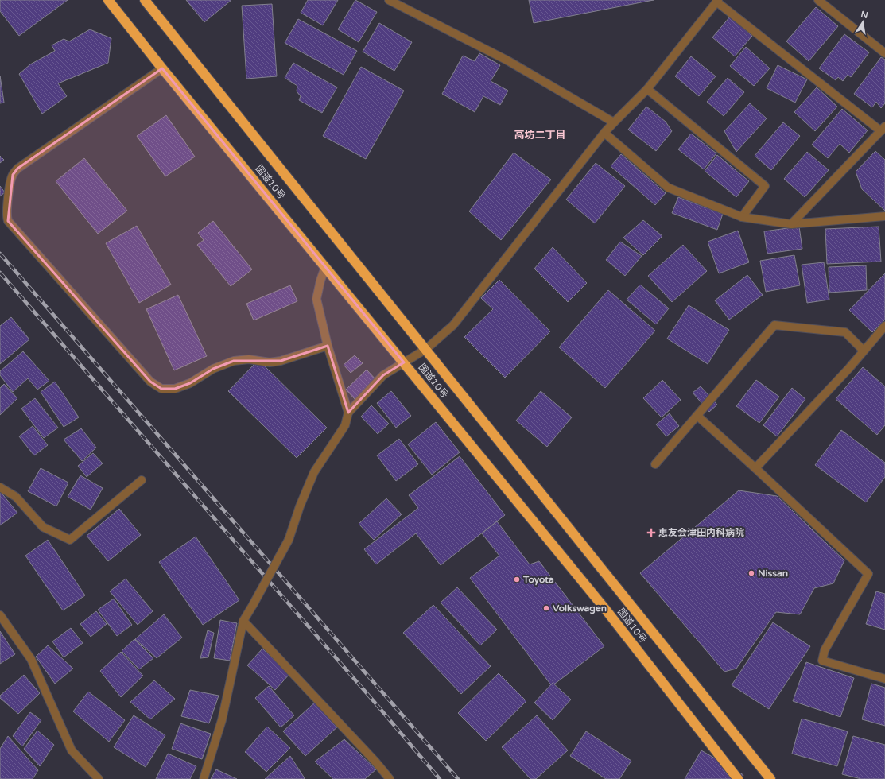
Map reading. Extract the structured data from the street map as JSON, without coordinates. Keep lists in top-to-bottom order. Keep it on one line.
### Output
{"streets":{"highway":["国道10号"]},"districts":["高坊二丁目"],"places":{"health":["恵友会津田内科病院"],"other":["Nissan","Toyota","Volkswagen"]},"north":"top"}
